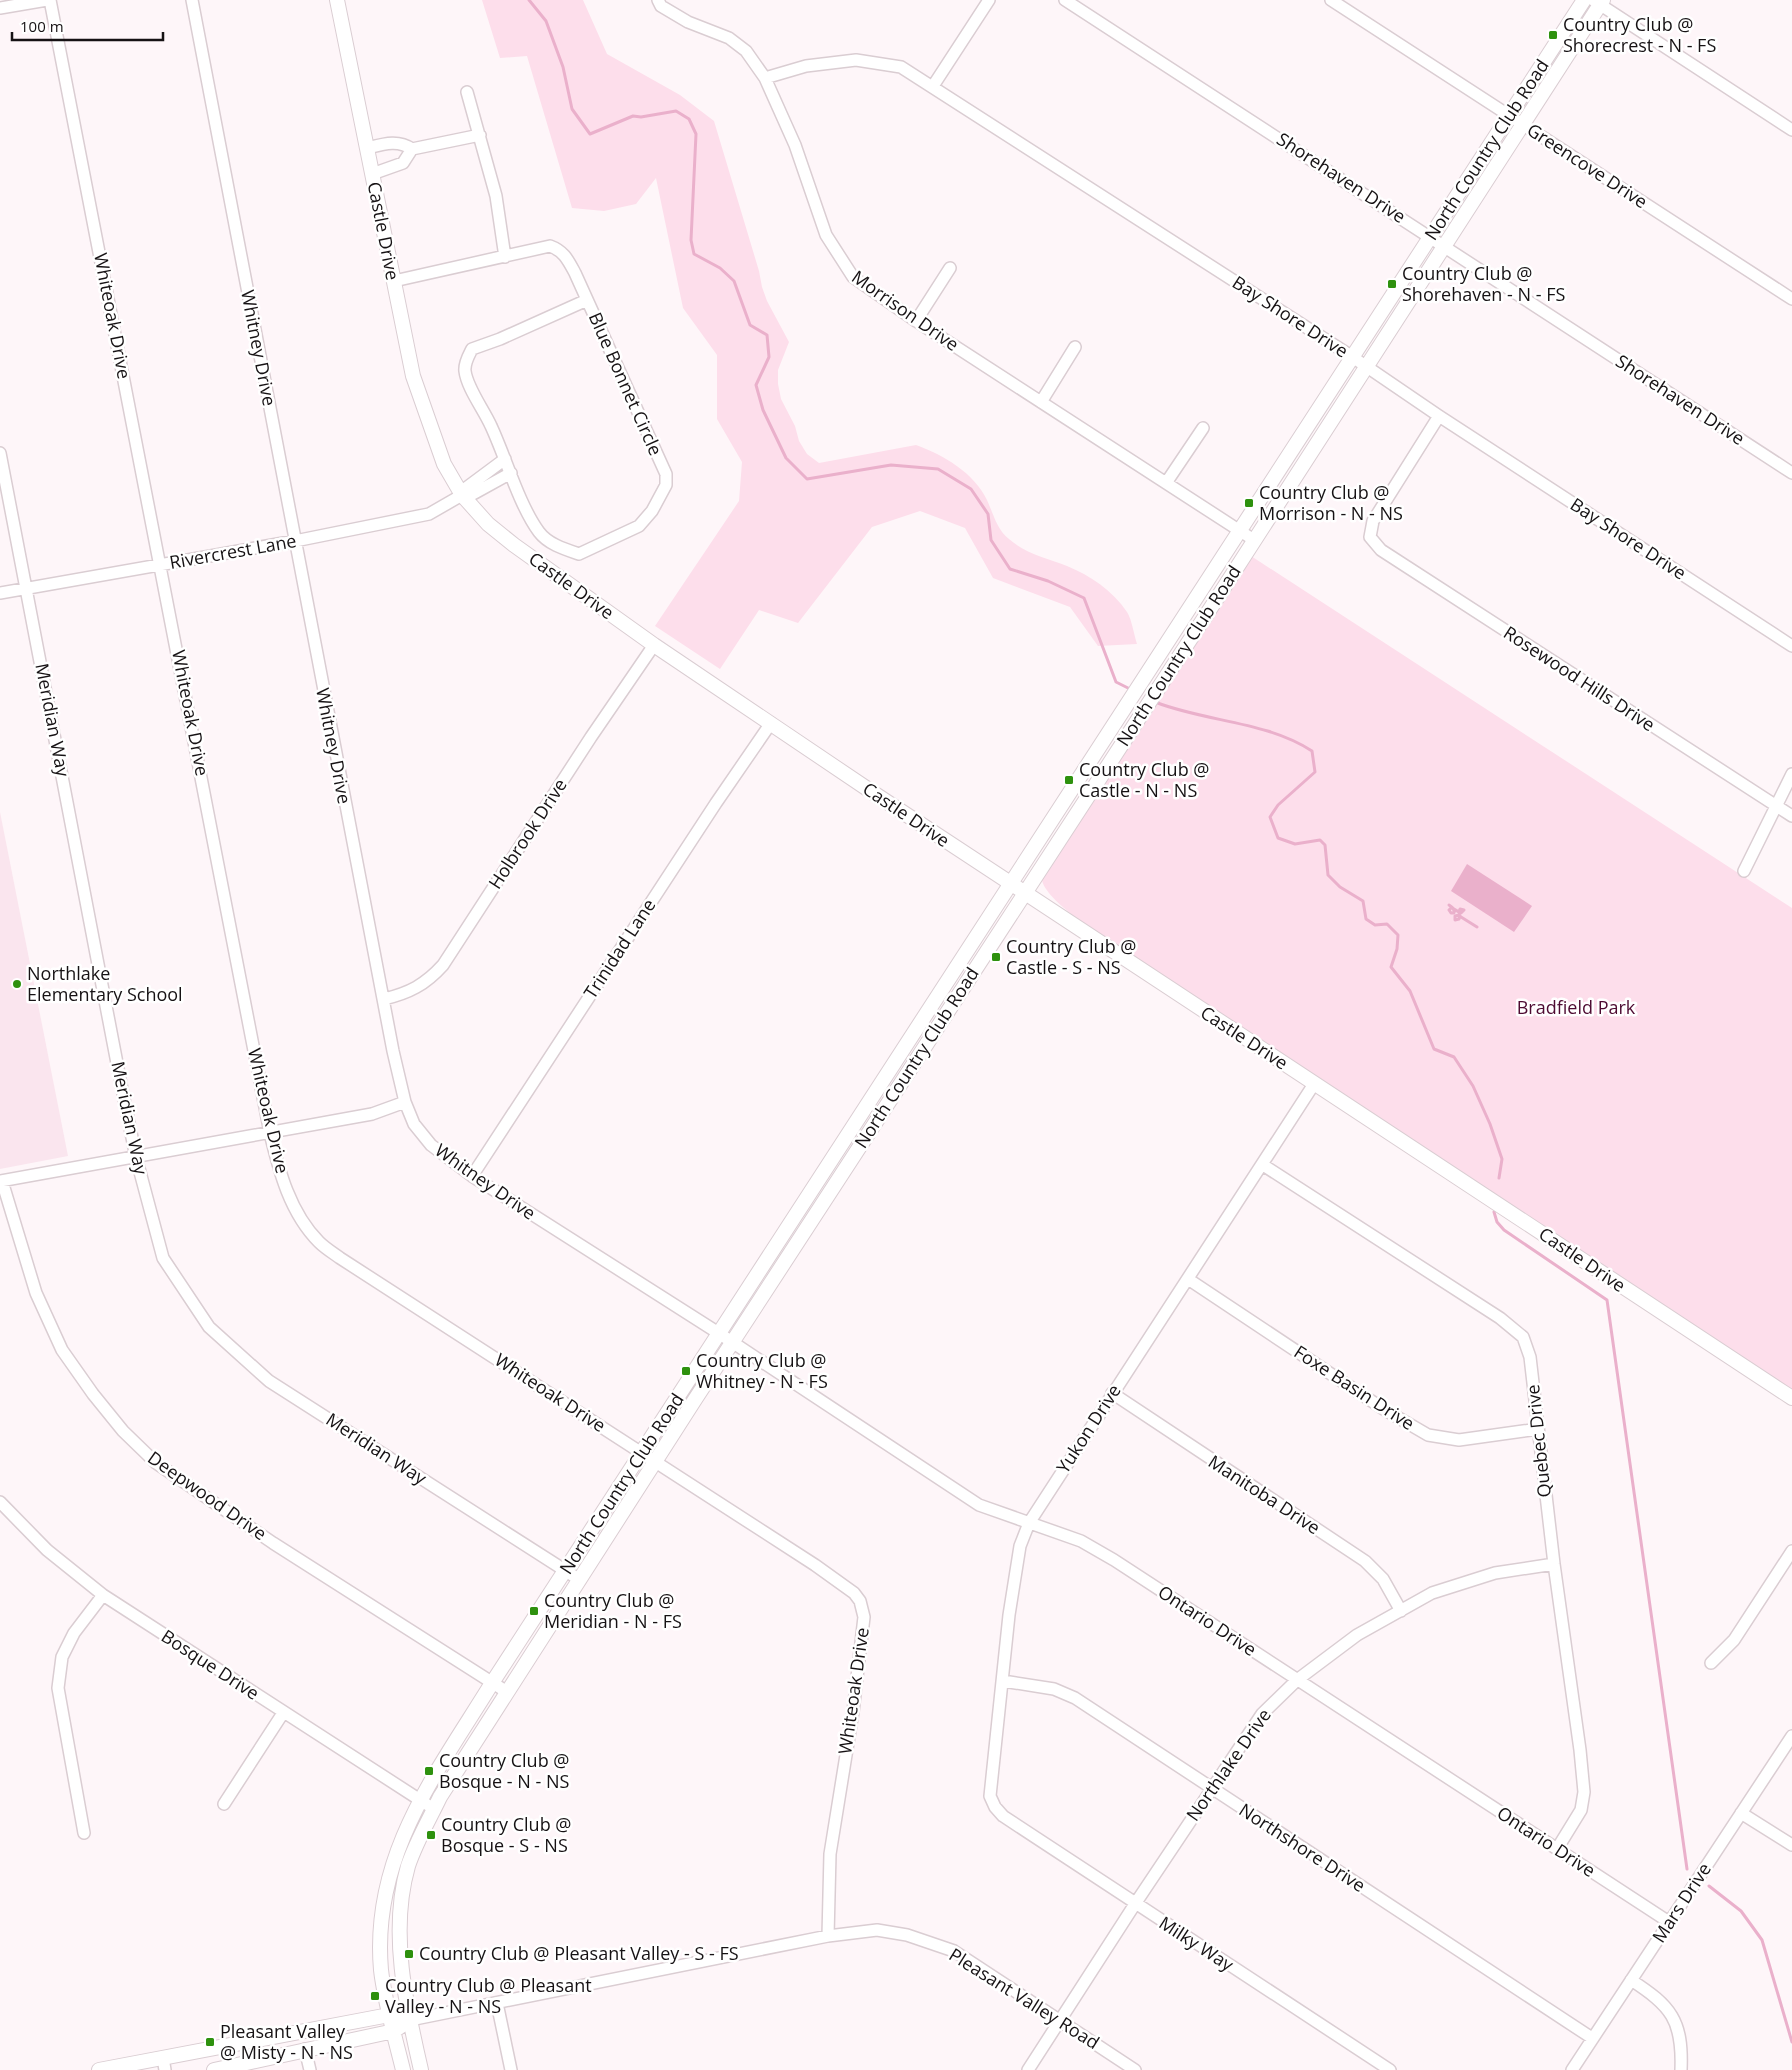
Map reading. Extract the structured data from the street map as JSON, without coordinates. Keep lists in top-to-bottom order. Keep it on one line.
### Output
{"streets":{"main road":["North Country Club Road","Castle Drive","Pleasant Valley Road"],"street":["Greencove Drive","Shorehaven Drive","Morrison Drive","Whiteoak Drive","Bay Shore Drive","Whitney Drive","Blue Bonnet Circle","Rivercrest Lane","Rosewood Hills Drive","Meridian Way","Holbrook Drive","Trinidad Lane","Foxe Basin Drive","Yukon Drive","Quebec Drive","Manitoba Drive","Deepwood Drive","Ontario Drive","Bosque Drive","Northlake Drive","Northshore Drive","Mars Drive","Milky Way"]},"crossings":[["North Country Club Road","Greencove Drive"],["North Country Club Road","Shorehaven Drive"],["North Country Club Road","Castle Drive"],["North Country Club Road","Morrison Drive"],["North Country Club Road","Whiteoak Drive"],["North Country Club Road","Bay Shore Drive"],["North Country Club Road","Whitney Drive"],["North Country Club Road","Meridian Way"],["North Country Club Road","Deepwood Drive"],["North Country Club Road","Ontario Drive"],["North Country Club Road","Bosque Drive"],["North Country Club Road","Pleasant Valley Road"],["Castle Drive","Rivercrest Lane"],["Castle Drive","Holbrook Drive"],["Castle Drive","Trinidad Lane"],["Castle Drive","Yukon Drive"],["Morrison Drive","Bay Shore Drive"],["Whiteoak Drive","Rivercrest Lane"],["Whiteoak Drive","Pleasant Valley Road"],["Bay Shore Drive","Rosewood Hills Drive"],["Whitney Drive","Rivercrest Lane"],["Whitney Drive","Holbrook Drive"],["Whitney Drive","Trinidad Lane"],["Whitney Drive","Ontario Drive"],["Rivercrest Lane","Meridian Way"],["Foxe Basin Drive","Yukon Drive"],["Foxe Basin Drive","Quebec Drive"],["Yukon Drive","Quebec Drive"],["Yukon Drive","Manitoba Drive"],["Yukon Drive","Ontario Drive"],["Yukon Drive","Northshore Drive"],["Yukon Drive","Milky Way"],["Quebec Drive","Ontario Drive"],["Quebec Drive","Northlake Drive"],["Manitoba Drive","Northlake Drive"],["Ontario Drive","Northlake Drive"],["Ontario Drive","Mars Drive"],["Northlake Drive","Northshore Drive"],["Northlake Drive","Milky Way"],["Northlake Drive","Pleasant Valley Road"],["Northshore Drive","Mars Drive"]],"parks":["Bradfield Park"],"places":{"transit":["Country Club @ Shorecrest - N - FS","Country Club @ Shorehaven - N - FS","Country Club @ Morrison - N - NS","Country Club @ Castle - N - NS","Country Club @ Castle - S - NS","Country Club @ Whitney - N - FS","Country Club @ Meridian - N - FS","Country Club @ Bosque - N - NS","Country Club @ Bosque - S - NS","Country Club @ Pleasant Valley - S - FS","Country Club @ Pleasant Valley - N - NS","Pleasant Valley @ Misty - N - NS"],"other":["Northlake Elementary School"]},"scale_bar":"100 m"}
